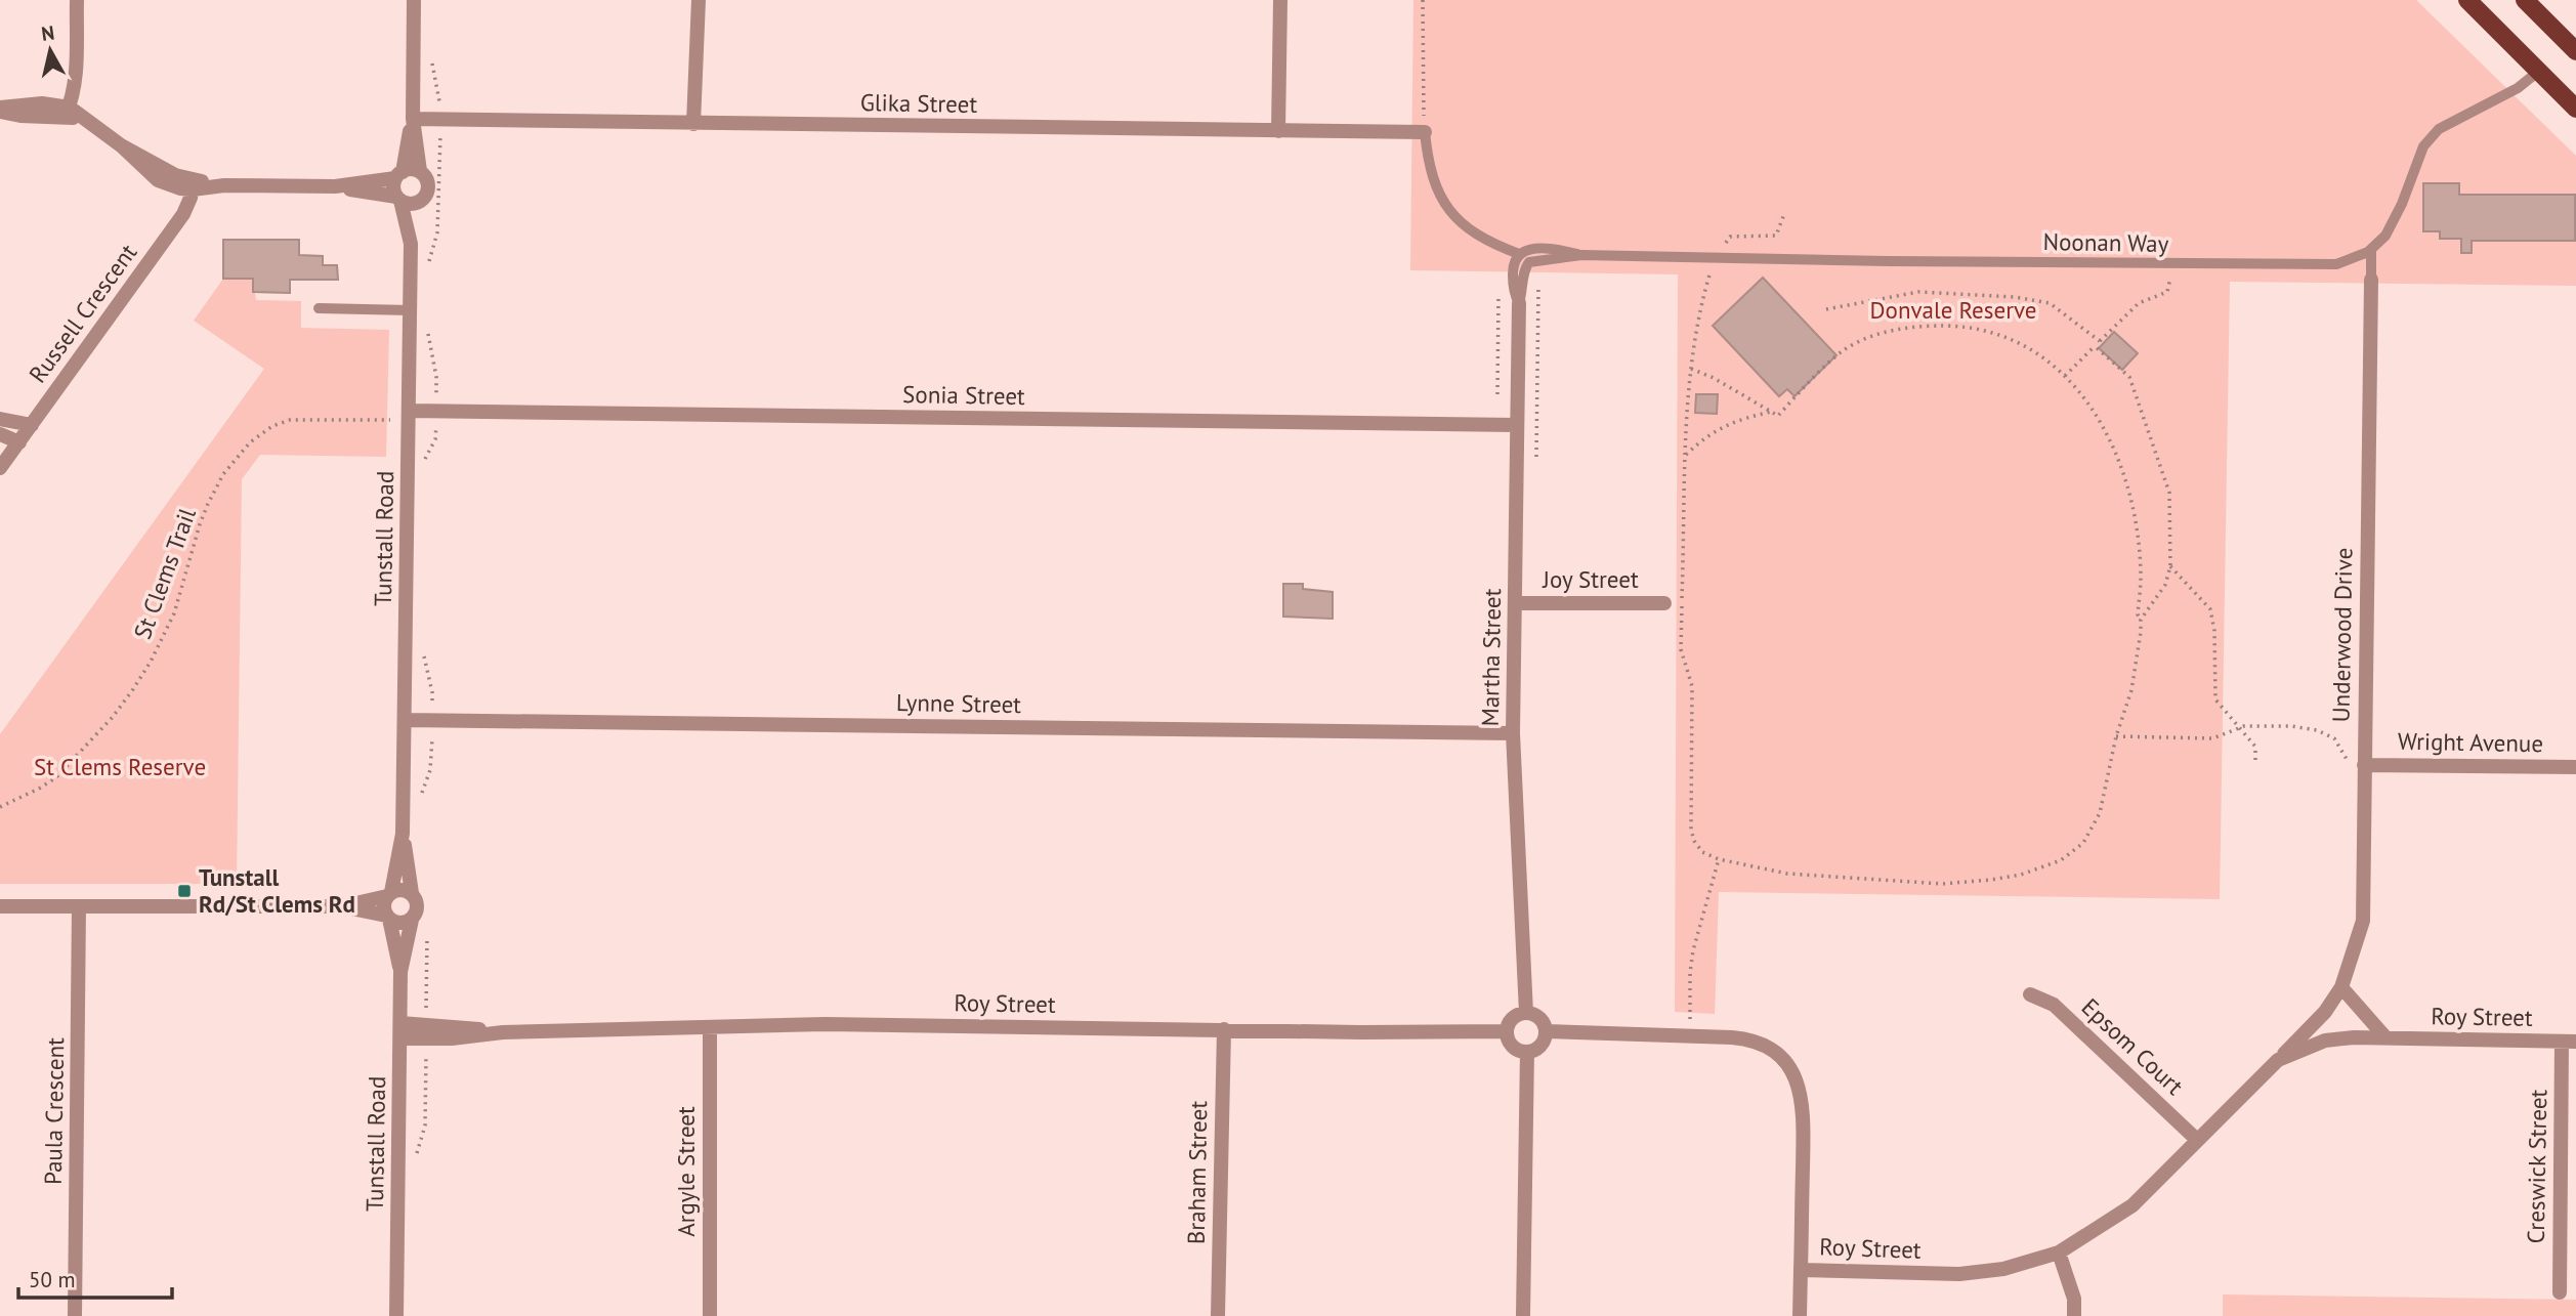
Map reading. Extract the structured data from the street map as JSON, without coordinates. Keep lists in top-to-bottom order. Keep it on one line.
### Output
{"streets":{"street":["Glika Street","Russell Crescent","Sonia Street","Tunstall Road","Joy Street","Underwood Drive","Martha Street","Lynne Street","Wright Avenue","Roy Street","Epsom Court","Paula Crescent","Creswick Street","Argyle Street","Braham Street"],"lane":["Noonan Way"],"path":["St Clems Trail"]},"crossings":[["Noonan Way","Martha Street"],["Sonia Street","Tunstall Road"],["Sonia Street","Martha Street"],["Tunstall Road","Lynne Street"],["Tunstall Road","Roy Street"],["Joy Street","Martha Street"],["Underwood Drive","Wright Avenue"],["Underwood Drive","Roy Street"],["Martha Street","Lynne Street"],["Martha Street","Roy Street"],["Roy Street","Epsom Court"],["Roy Street","Creswick Street"],["Roy Street","Argyle Street"],["Roy Street","Braham Street"]],"parks":["Donvale Reserve","St Clems Reserve"],"places":{"transit":["Tunstall Rd/St Clems Rd"]},"scale_bar":"50 m","north":"top"}
